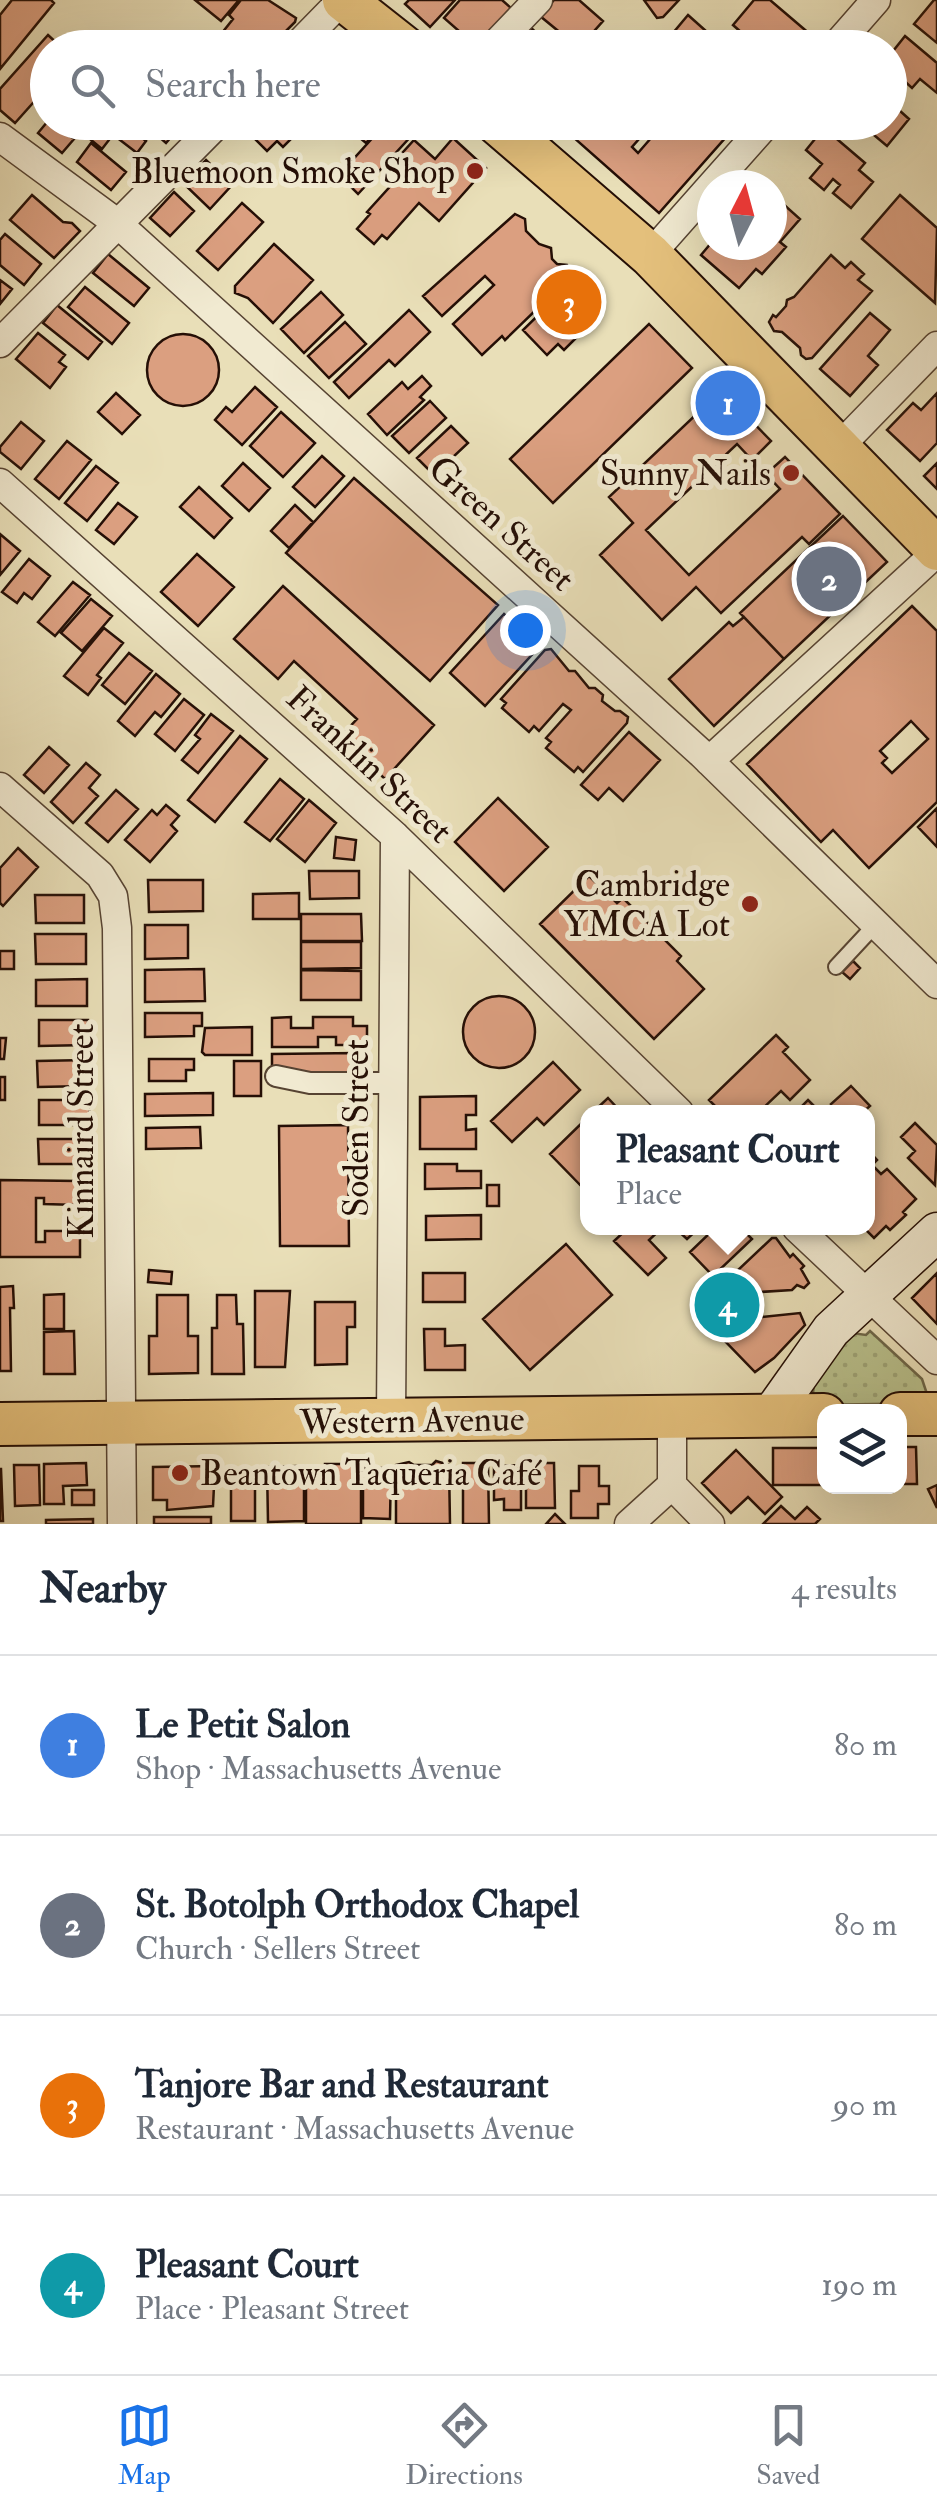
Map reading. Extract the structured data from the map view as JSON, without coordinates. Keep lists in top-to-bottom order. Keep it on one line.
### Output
{"streets":{"main road":["Western Avenue"],"street":["Green Street","Franklin Street","Soden Street","Kinnaird Street"]},"crossings":[["Franklin Street","Soden Street"],["Soden Street","Western Avenue"],["Kinnaird Street","Western Avenue"]],"places":["Bluemoon Smoke Shop","Sunny Nails","Cambridge YMCA Lot","Beantown Taqueria Café"],"north":"top","page":{"search":"Search here","pins":["3","1","2","4"],"popup":["Pleasant Court","Place"],"heading":["Nearby","4 results"],"list":[{"mark":"1","name":"Le Petit Salon","note":"Shop · Massachusetts Avenue","value":"80 m"},{"mark":"2","name":"St. Botolph Orthodox Chapel","note":"Church · Sellers Street","value":"80 m"},{"mark":"3","name":"Tanjore Bar and Restaurant","note":"Restaurant · Massachusetts Avenue","value":"90 m"},{"mark":"4","name":"Pleasant Court","note":"Place · Pleasant Street","value":"190 m"}],"nav":["Map","Directions","Saved"]}}
